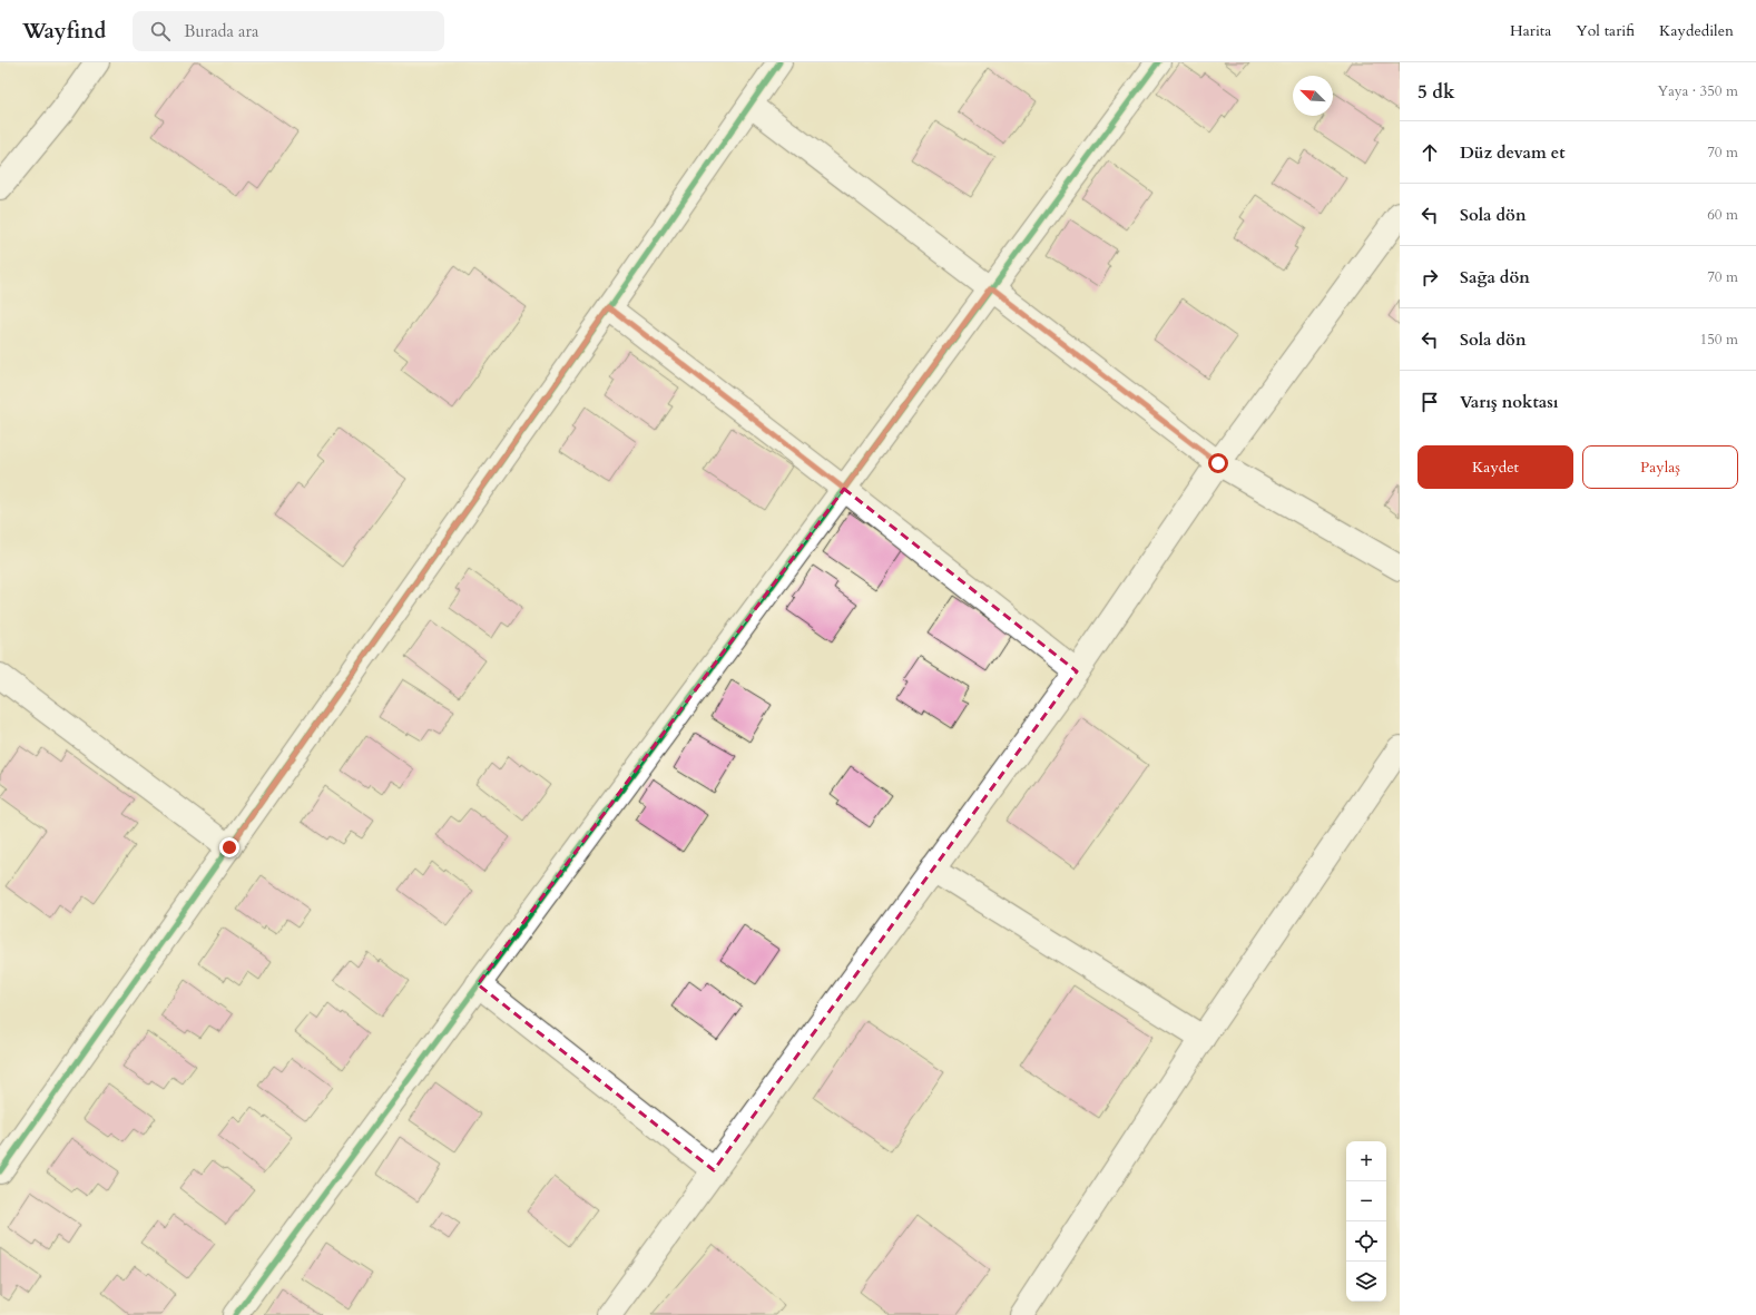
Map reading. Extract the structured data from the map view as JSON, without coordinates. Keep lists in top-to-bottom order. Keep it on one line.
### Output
{"north":"top left","page":{"header":"Wayfind","search":"Burada ara","nav":["Harita","Yol tarifi","Kaydedilen"],"heading":["5 dk","Yaya · 350 m"],"list":[["Düz devam et","70 m"],["Sola dön","60 m"],["Sağa dön","70 m"],["Sola dön","150 m"],"Varış noktası"],"buttons":["Kaydet","Paylaş"],"map_buttons":["+","−"]}}
